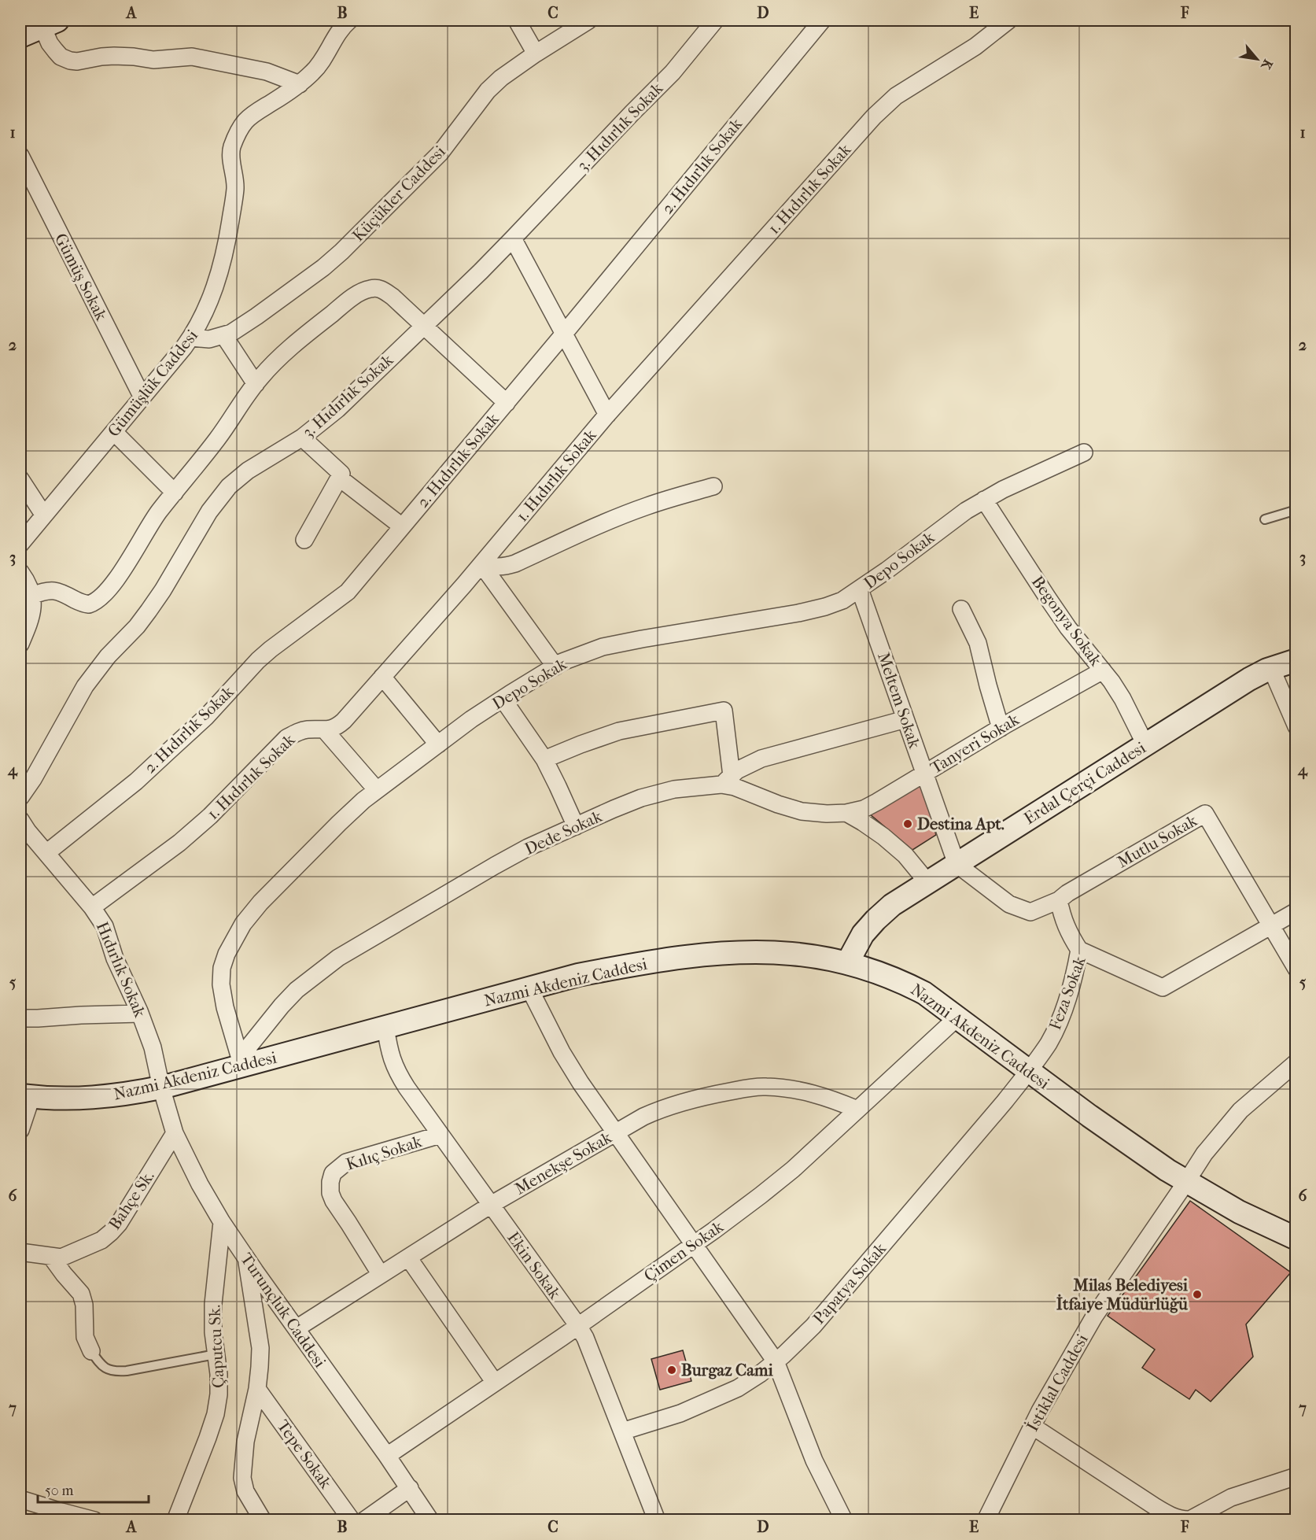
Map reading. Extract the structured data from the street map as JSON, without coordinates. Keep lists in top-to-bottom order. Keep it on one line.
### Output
{"streets":{"street":["3. Hıdırlık Sokak","2. Hıdırlık Sokak","1. Hıdırlık Sokak","Küçükler Caddesi","Gümüş Sokak","Gümüşlük Caddesi","Depo Sokak","Begonya Sokak","Meltem Sokak","Tanyeri Sokak","Erdal Çerçi Caddesi","Dede Sokak","Mutlu Sokak","Hıdırlık Sokak","Nazmi Akdeniz Caddesi","Feza Sokak","Kılıç Sokak","Menekşe Sokak","Bahçe Sk.","Çimen Sokak","Ekin Sokak","Papatya Sokak","Turunçluk Caddesi","Çaputcu Sk.","İstiklal Caddesi","Tepe Sokak"]},"crossings":[["2. Hıdırlık Sokak","Hıdırlık Sokak"],["1. Hıdırlık Sokak","Hıdırlık Sokak"],["Küçükler Caddesi","Gümüşlük Caddesi"],["Gümüş Sokak","Gümüşlük Caddesi"],["Depo Sokak","Begonya Sokak"],["Depo Sokak","Meltem Sokak"],["Depo Sokak","Dede Sokak"],["Depo Sokak","Nazmi Akdeniz Caddesi"],["Begonya Sokak","Tanyeri Sokak"],["Begonya Sokak","Erdal Çerçi Caddesi"],["Meltem Sokak","Tanyeri Sokak"],["Meltem Sokak","Erdal Çerçi Caddesi"],["Meltem Sokak","Mutlu Sokak"],["Tanyeri Sokak","Dede Sokak"],["Erdal Çerçi Caddesi","Mutlu Sokak"],["Erdal Çerçi Caddesi","Nazmi Akdeniz Caddesi"],["Dede Sokak","Nazmi Akdeniz Caddesi"],["Mutlu Sokak","Feza Sokak"],["Hıdırlık Sokak","Nazmi Akdeniz Caddesi"],["Hıdırlık Sokak","Turunçluk Caddesi"],["Nazmi Akdeniz Caddesi","Feza Sokak"],["Nazmi Akdeniz Caddesi","Çimen Sokak"],["Nazmi Akdeniz Caddesi","Ekin Sokak"],["Nazmi Akdeniz Caddesi","Papatya Sokak"],["Nazmi Akdeniz Caddesi","Turunçluk Caddesi"],["Nazmi Akdeniz Caddesi","İstiklal Caddesi"],["Feza Sokak","Papatya Sokak"],["Kılıç Sokak","Menekşe Sokak"],["Kılıç Sokak","Ekin Sokak"],["Menekşe Sokak","Çimen Sokak"],["Menekşe Sokak","Ekin Sokak"],["Menekşe Sokak","Turunçluk Caddesi"],["Bahçe Sk.","Turunçluk Caddesi"],["Çimen Sokak","Ekin Sokak"],["Çimen Sokak","Turunçluk Caddesi"],["Ekin Sokak","Papatya Sokak"],["Turunçluk Caddesi","Çaputcu Sk."]],"places":["Destina Apt.","Milas Belediyesi İtfaiye Müdürlüğü","Burgaz Cami"],"scale_bar":"50 m","north":"bottom right","grid":{"columns":["A","B","C","D","E","F"],"rows":["1","2","3","4","5","6","7"]}}
